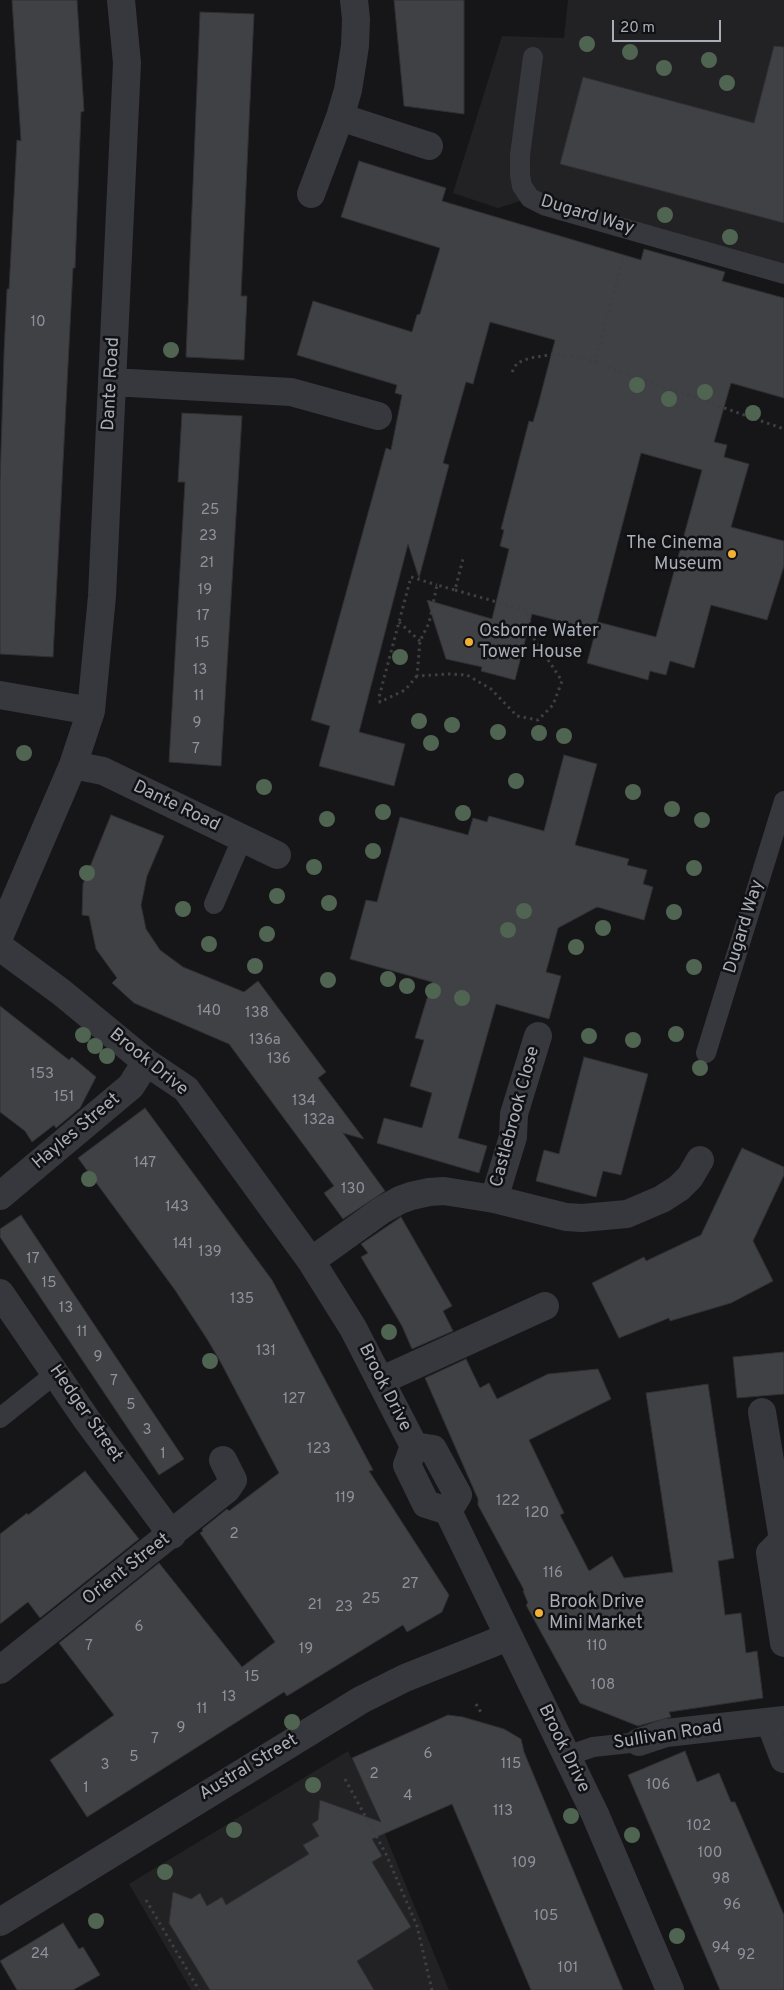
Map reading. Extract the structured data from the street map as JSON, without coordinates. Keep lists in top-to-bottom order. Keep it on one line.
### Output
{"streets":{"street":["Dante Road","Brook Drive","Castlebrook Close","Hayles Street","Hedger Street","Orient Street","Sullivan Road","Austral Street"],"lane":["Dugard Way"]},"crossings":[["Brook Drive","Castlebrook Close"],["Brook Drive","Hayles Street"],["Brook Drive","Sullivan Road"],["Brook Drive","Austral Street"],["Hedger Street","Orient Street"]],"places":["The Cinema Museum","Osborne Water Tower House","Brook Drive Mini Market"],"house_numbers":["10","25","23","21","19","17","15","13","11","9","7","140","138","136a","136","153","151","134","132a","147","130","143","141","139","17","15","135","13","11","131","9","7","127","5","3","123","1","119","122","120","2","116","27","25","21","23","6","7","110","19","15","108","13","11","9","7","6","5","115","3","2","106","1","4","113","102","100","109","98","96","105","94","24","92","101"],"scale_bar":"20 m"}
